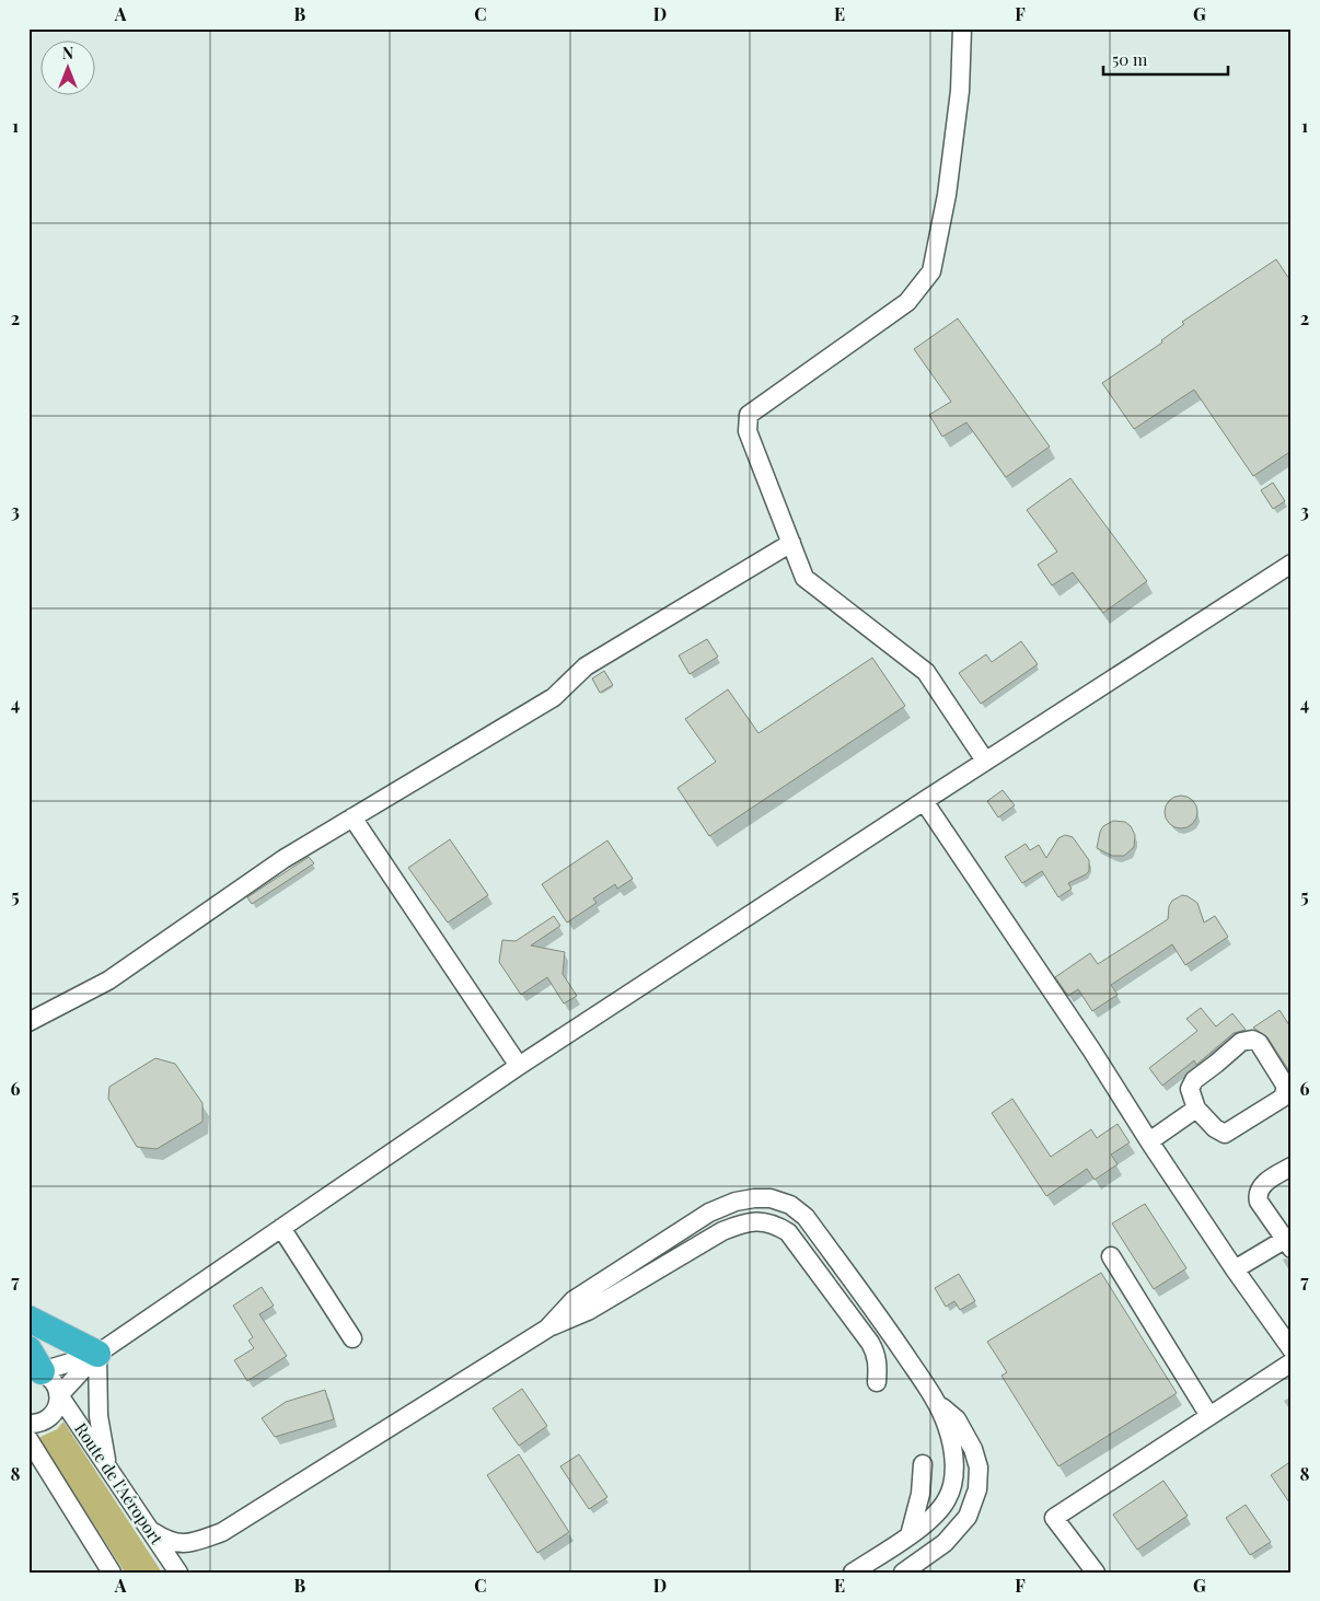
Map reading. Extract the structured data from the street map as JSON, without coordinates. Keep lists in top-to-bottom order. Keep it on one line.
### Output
{"streets":{"street":["Route de l'Aéroport"]},"scale_bar":"50 m","north":"top","grid":{"columns":["A","B","C","D","E","F","G"],"rows":["1","2","3","4","5","6","7","8"]}}
